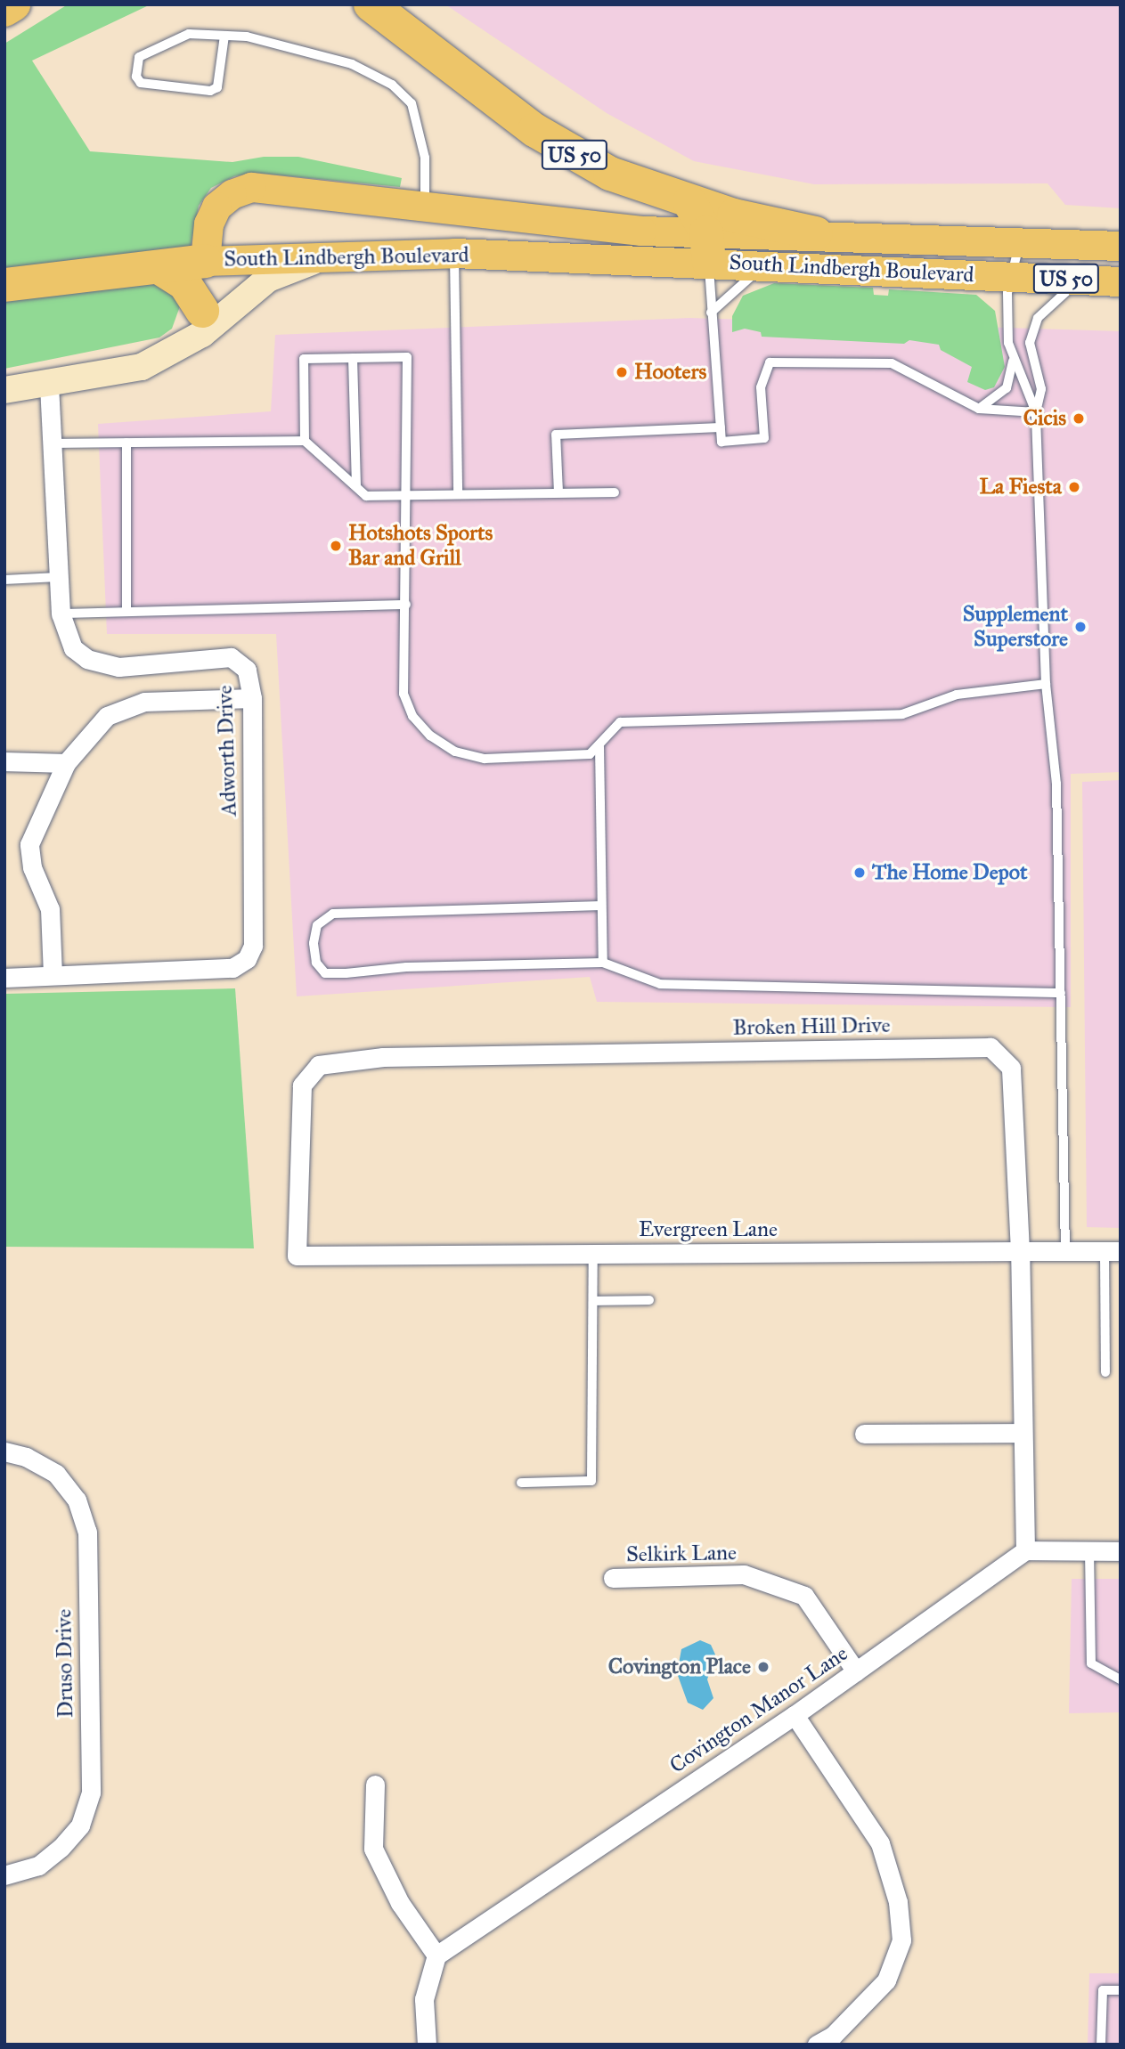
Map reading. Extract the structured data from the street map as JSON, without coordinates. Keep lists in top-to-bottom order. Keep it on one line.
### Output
{"streets":{"highway":["US 50"],"main road":["South Lindbergh Boulevard"],"street":["Adworth Drive","Broken Hill Drive","Evergreen Lane","Selkirk Lane","Druso Drive","Covington Manor Lane"]},"crossings":[["US 50","South Lindbergh Boulevard"],["Broken Hill Drive","Evergreen Lane"],["Broken Hill Drive","Covington Manor Lane"],["Selkirk Lane","Covington Manor Lane"]],"places":["Hooters","Cicis","La Fiesta","Hotshots Sports Bar and Grill","Supplement Superstore","The Home Depot","Covington Place"]}
